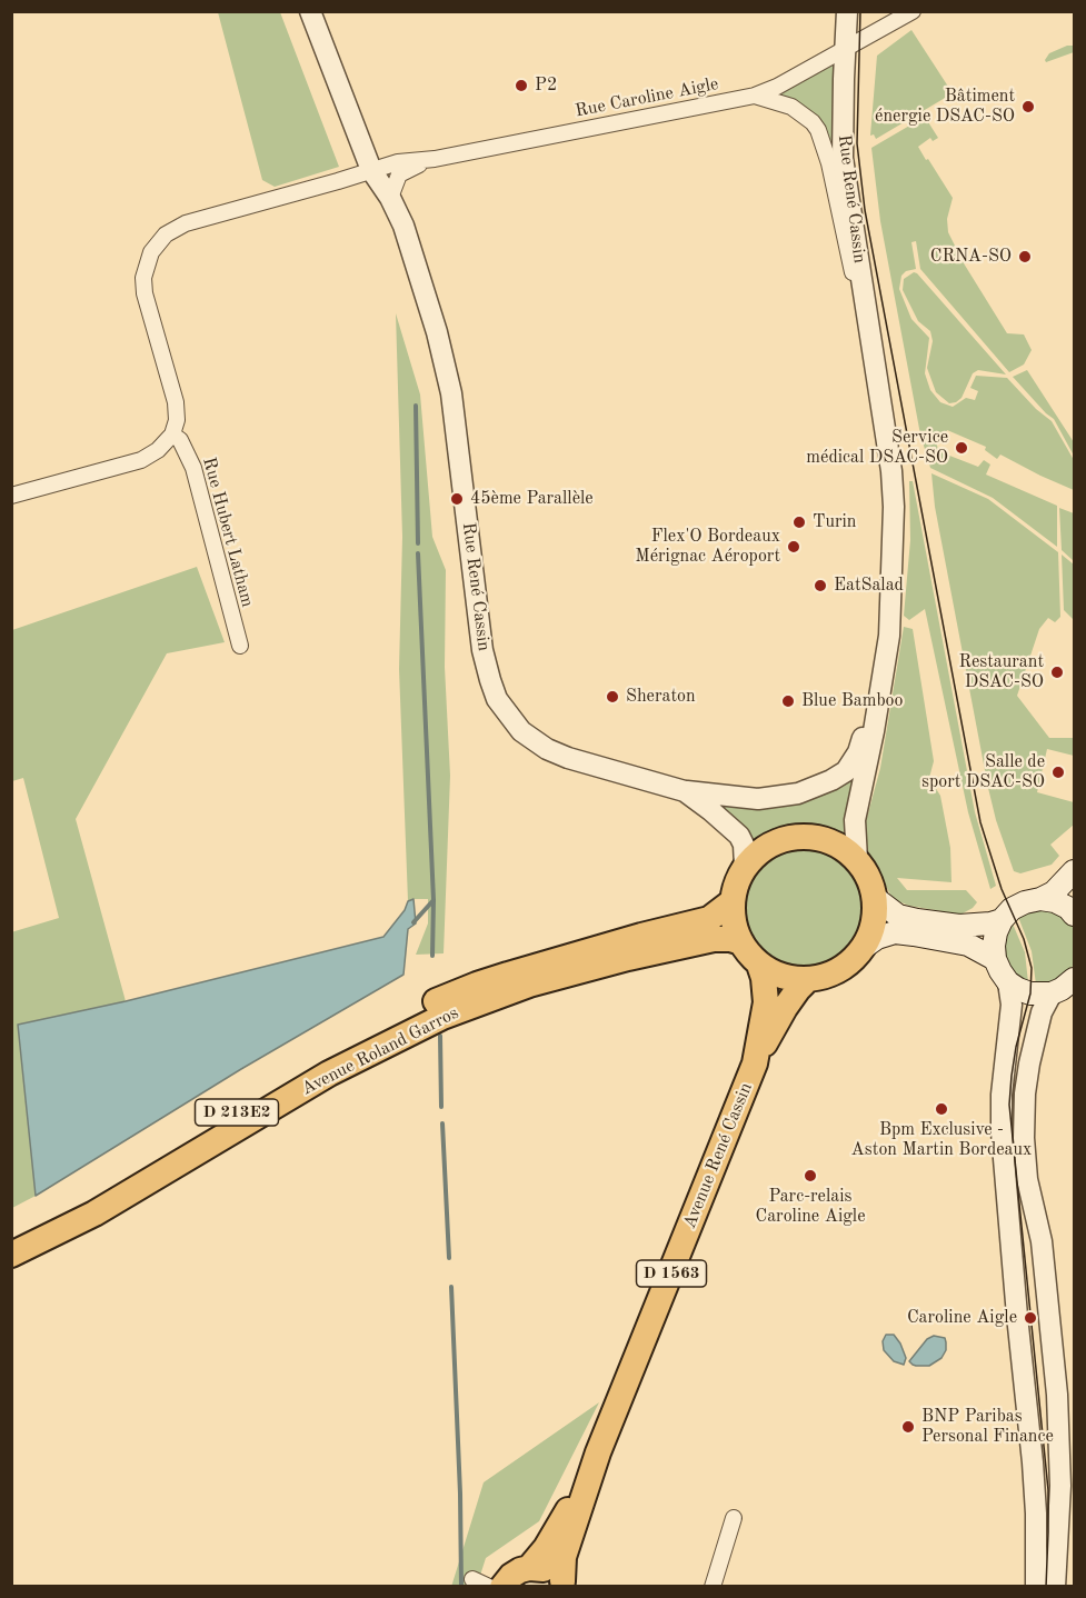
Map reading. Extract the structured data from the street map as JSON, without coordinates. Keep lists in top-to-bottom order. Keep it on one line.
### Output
{"streets":{"main road":["Avenue Roland Garros","D 213E2","Avenue René Cassin","D 1563"],"street":["Rue Caroline Aigle","Rue René Cassin","Rue Hubert Latham"]},"crossings":[["Rue Caroline Aigle","Rue René Cassin"],["Rue Caroline Aigle","Rue Hubert Latham"],["Rue René Cassin","Avenue Roland Garros"],["Rue René Cassin","Avenue René Cassin"],["Rue René Cassin","D 1563"],["Avenue Roland Garros","Avenue René Cassin"],["Avenue Roland Garros","D 1563"],["Avenue René Cassin","D 1563"]],"places":["P2","Bâtiment énergie DSAC-SO","CRNA-SO","Service médical DSAC-SO","45ème Parallèle","Turin","Flex'O Bordeaux Mérignac Aéroport","EatSalad","Restaurant DSAC-SO","Sheraton","Blue Bamboo","Salle de sport DSAC-SO","Bpm Exclusive - Aston Martin Bordeaux","Parc-relais Caroline Aigle","Caroline Aigle","BNP Paribas Personal Finance"]}
